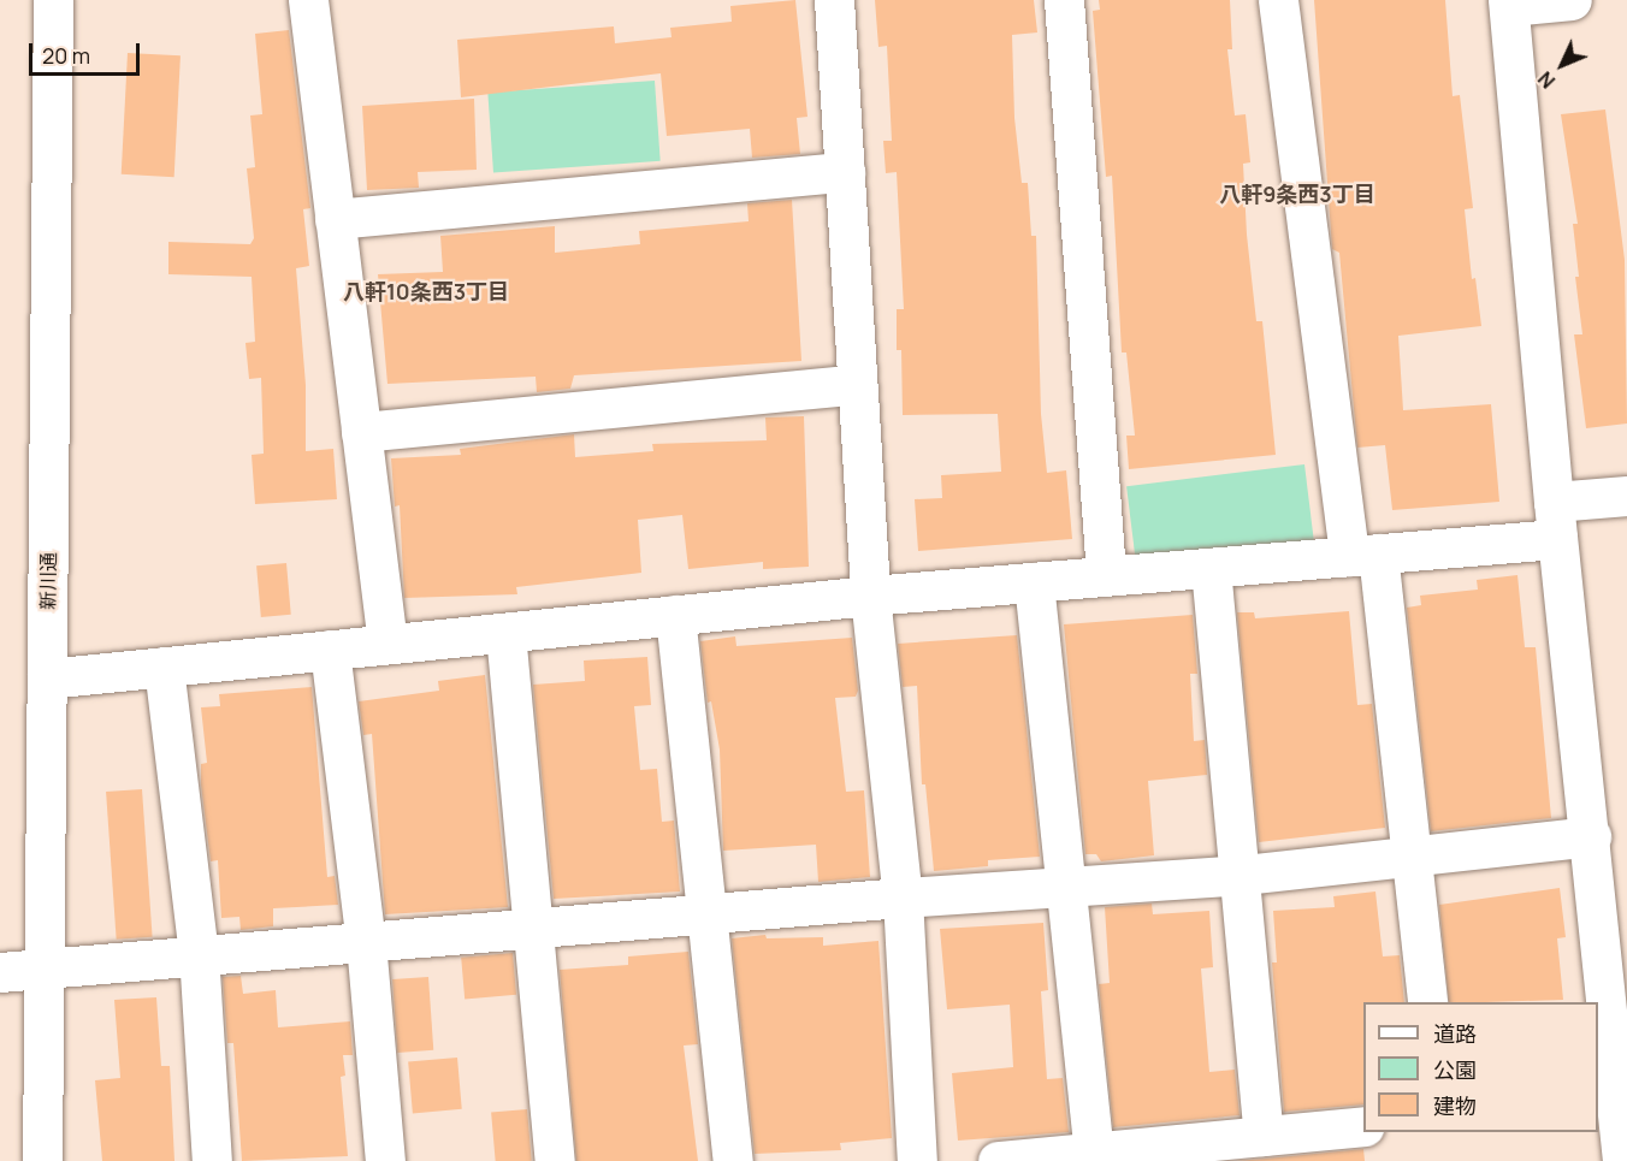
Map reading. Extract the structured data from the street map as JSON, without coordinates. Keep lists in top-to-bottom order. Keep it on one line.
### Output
{"streets":{"street":["新川通"]},"districts":["八軒9条西3丁目","八軒10条西3丁目"],"legend":["道路","公園","建物"],"scale_bar":"20 m","north":"bottom left"}
